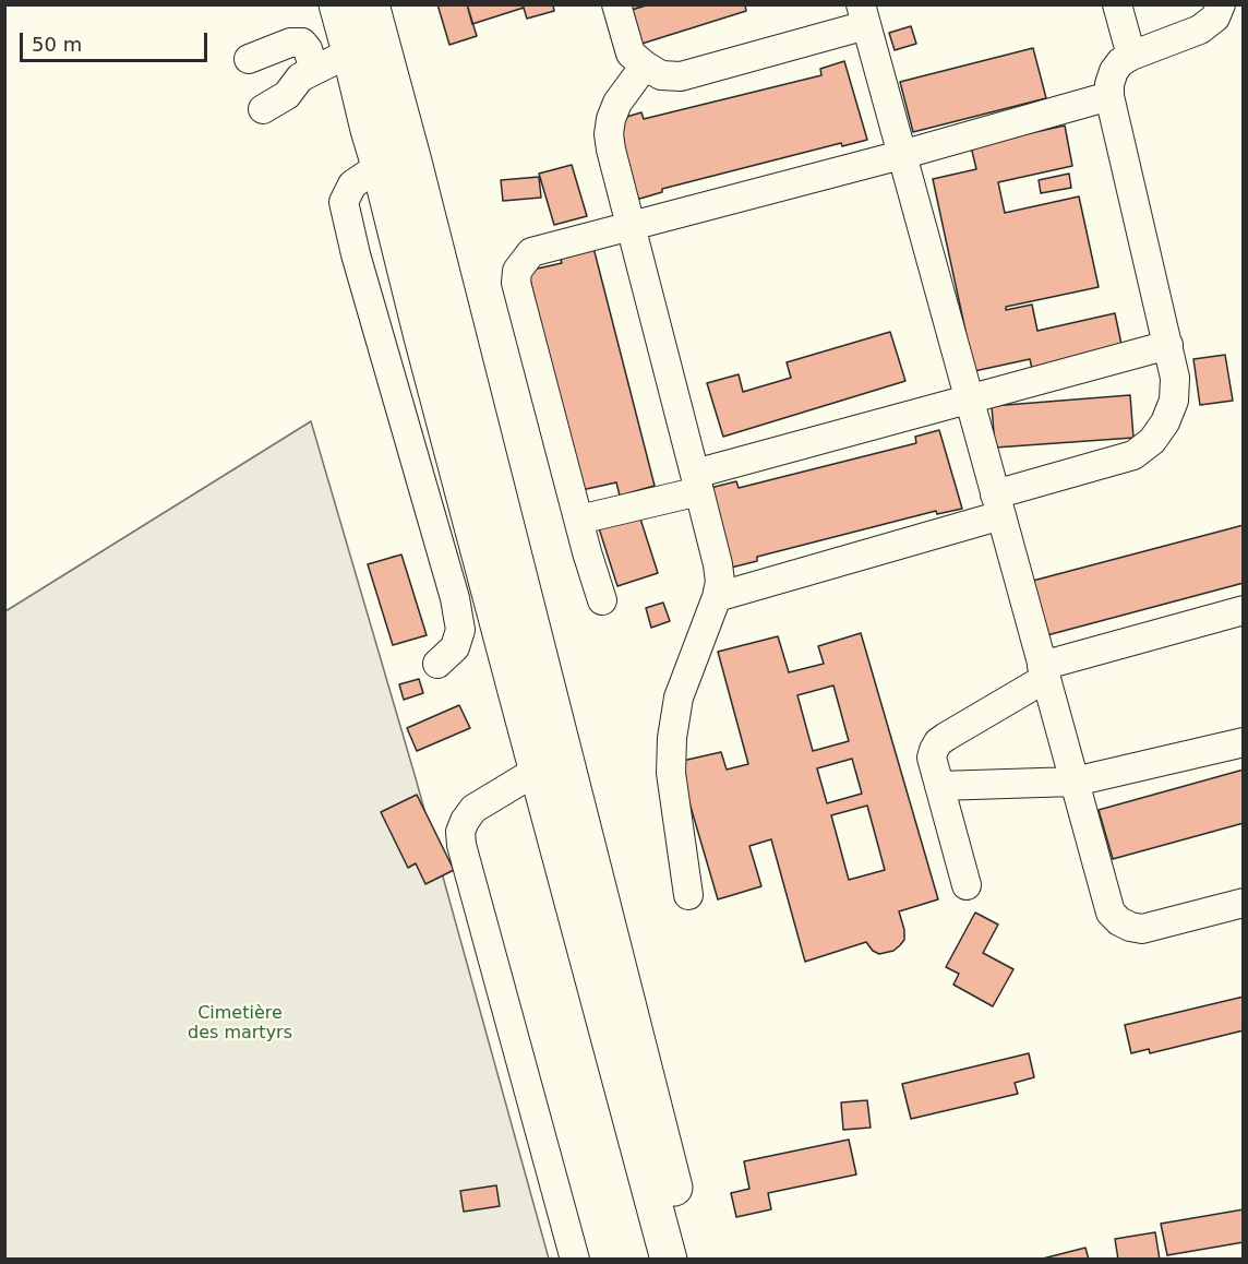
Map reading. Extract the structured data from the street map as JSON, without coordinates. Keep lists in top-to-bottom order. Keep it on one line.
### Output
{"parks":["Cimetière des martyrs"],"scale_bar":"50 m"}
